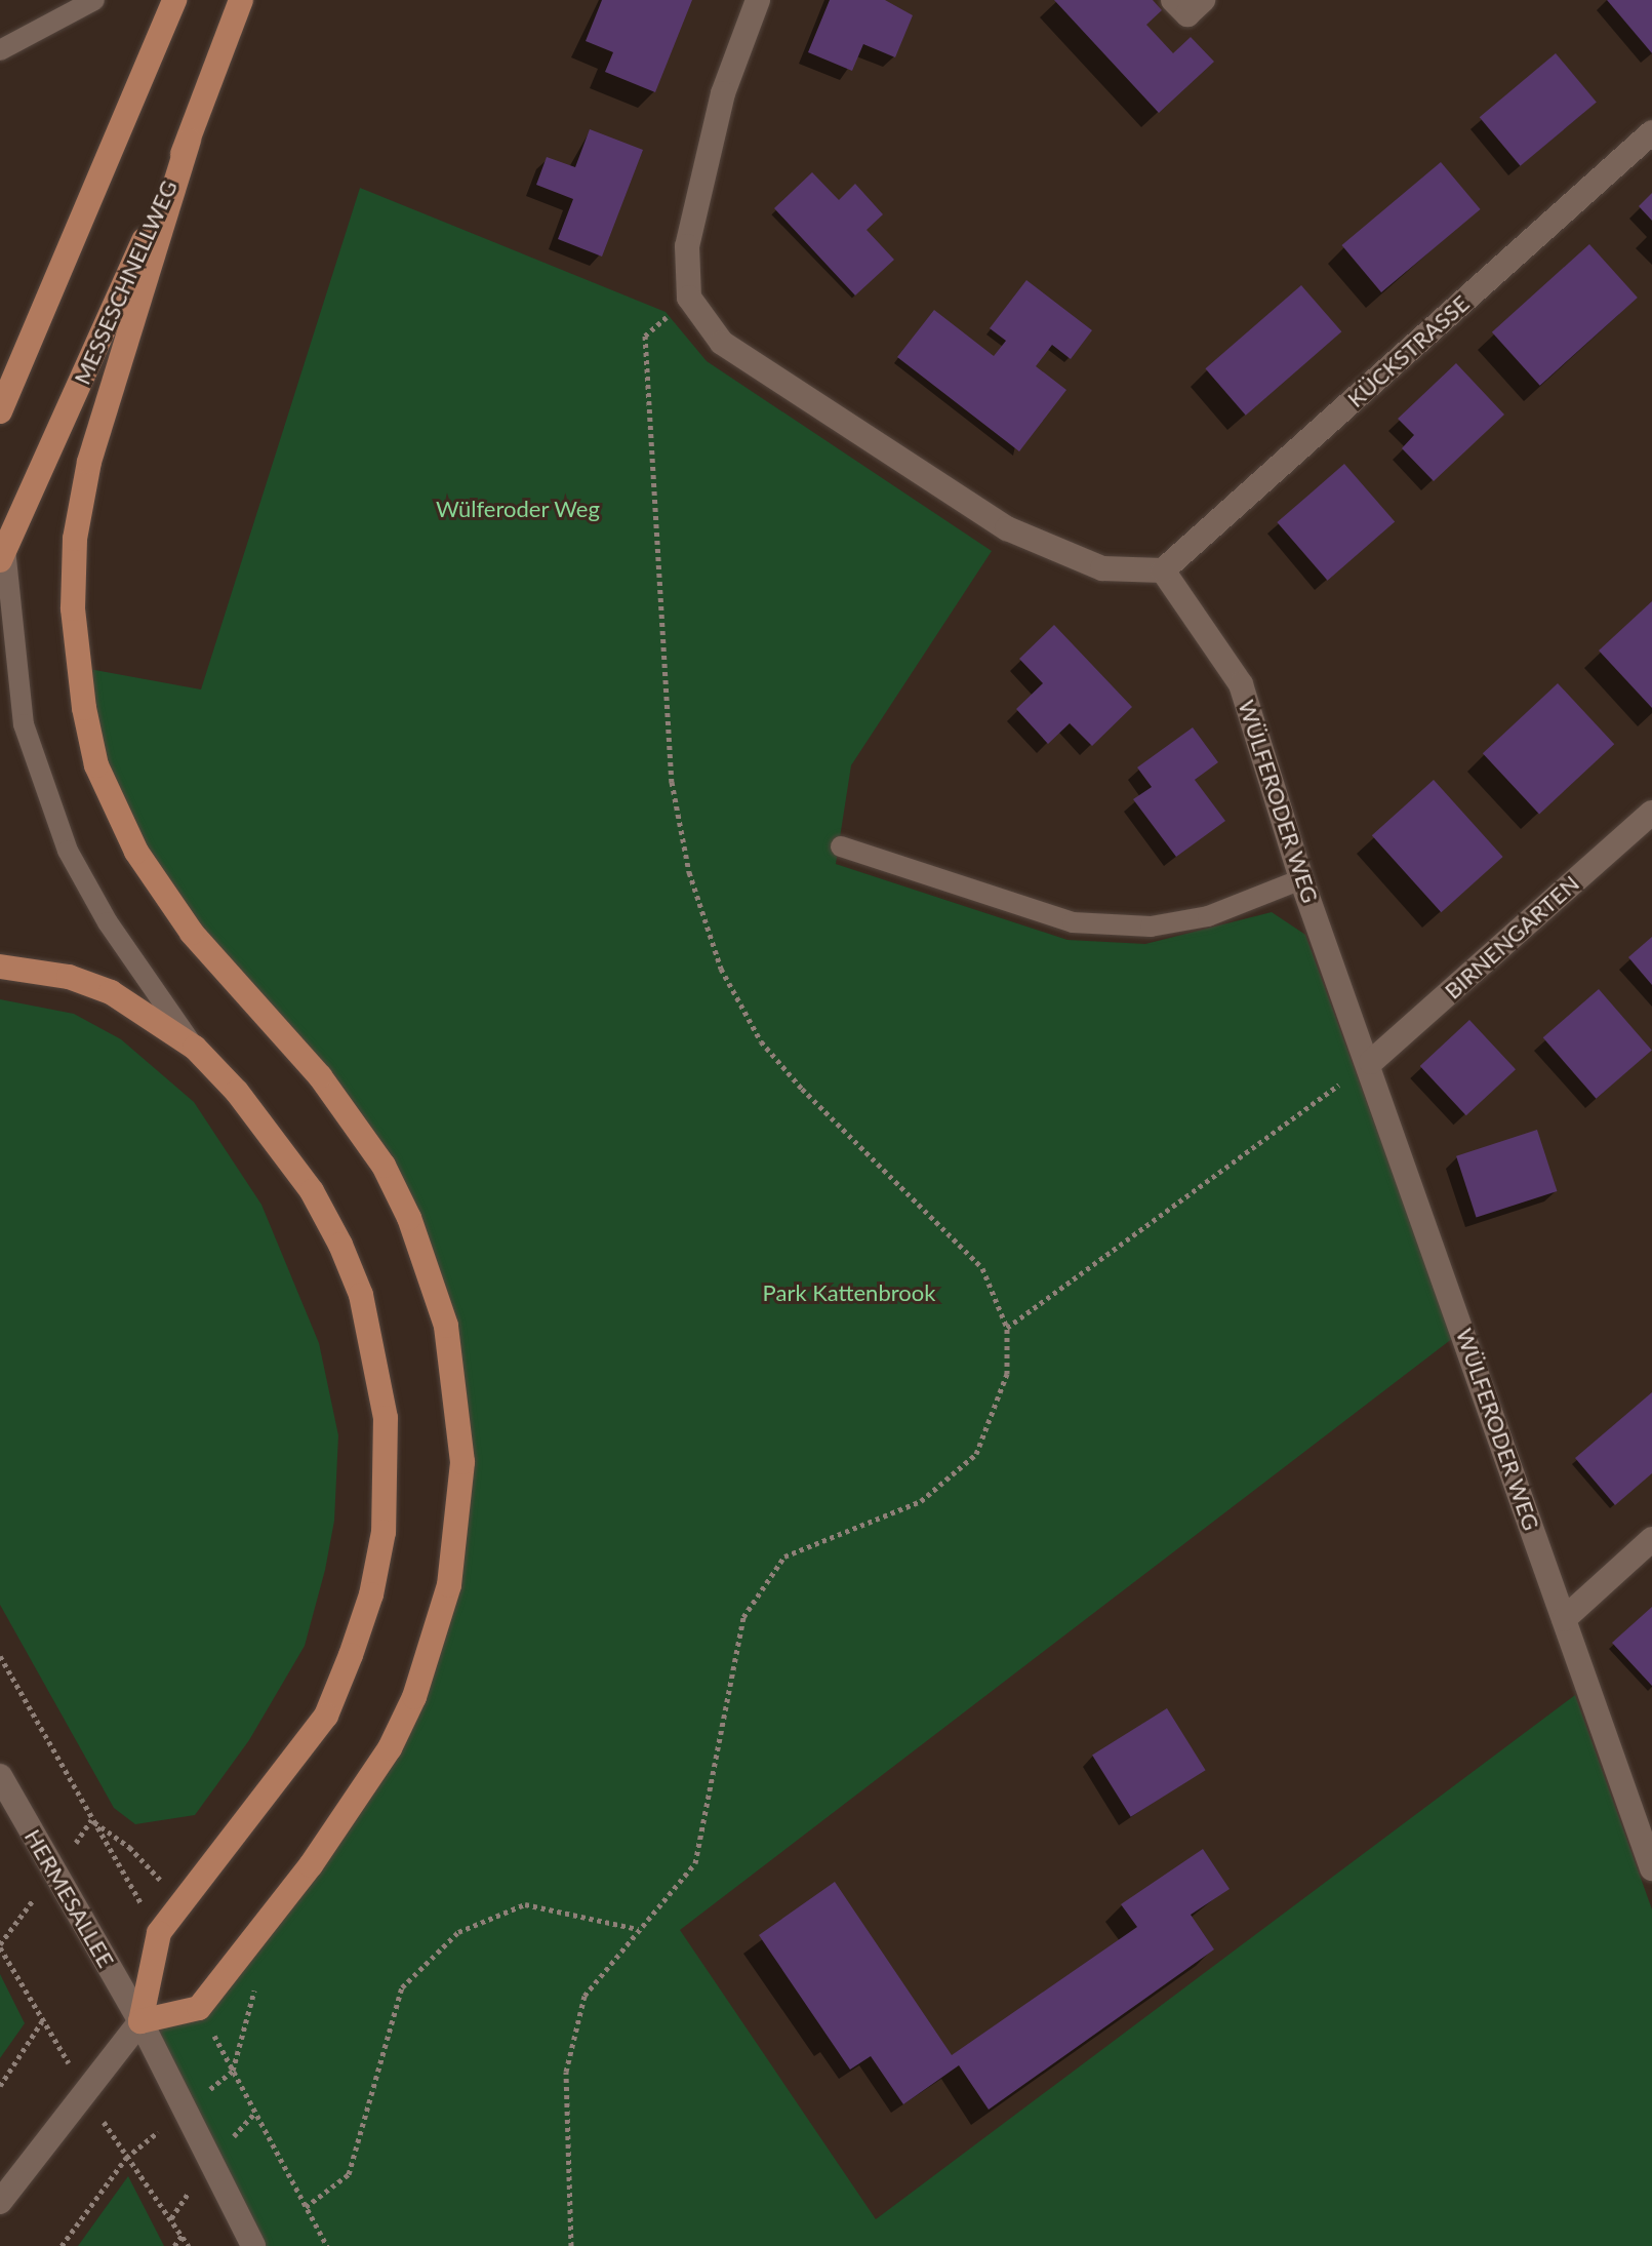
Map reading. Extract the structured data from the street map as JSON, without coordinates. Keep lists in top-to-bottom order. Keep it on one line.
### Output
{"streets":{"highway":["MESSESCHNELLWEG"],"street":["KÜCKSTRASSE","WÜLFERODER WEG","BIRNENGARTEN","HERMESALLEE"]},"crossings":[["KÜCKSTRASSE","WÜLFERODER WEG"],["WÜLFERODER WEG","BIRNENGARTEN"]],"parks":["Wülferoder Weg","Park Kattenbrook"]}
